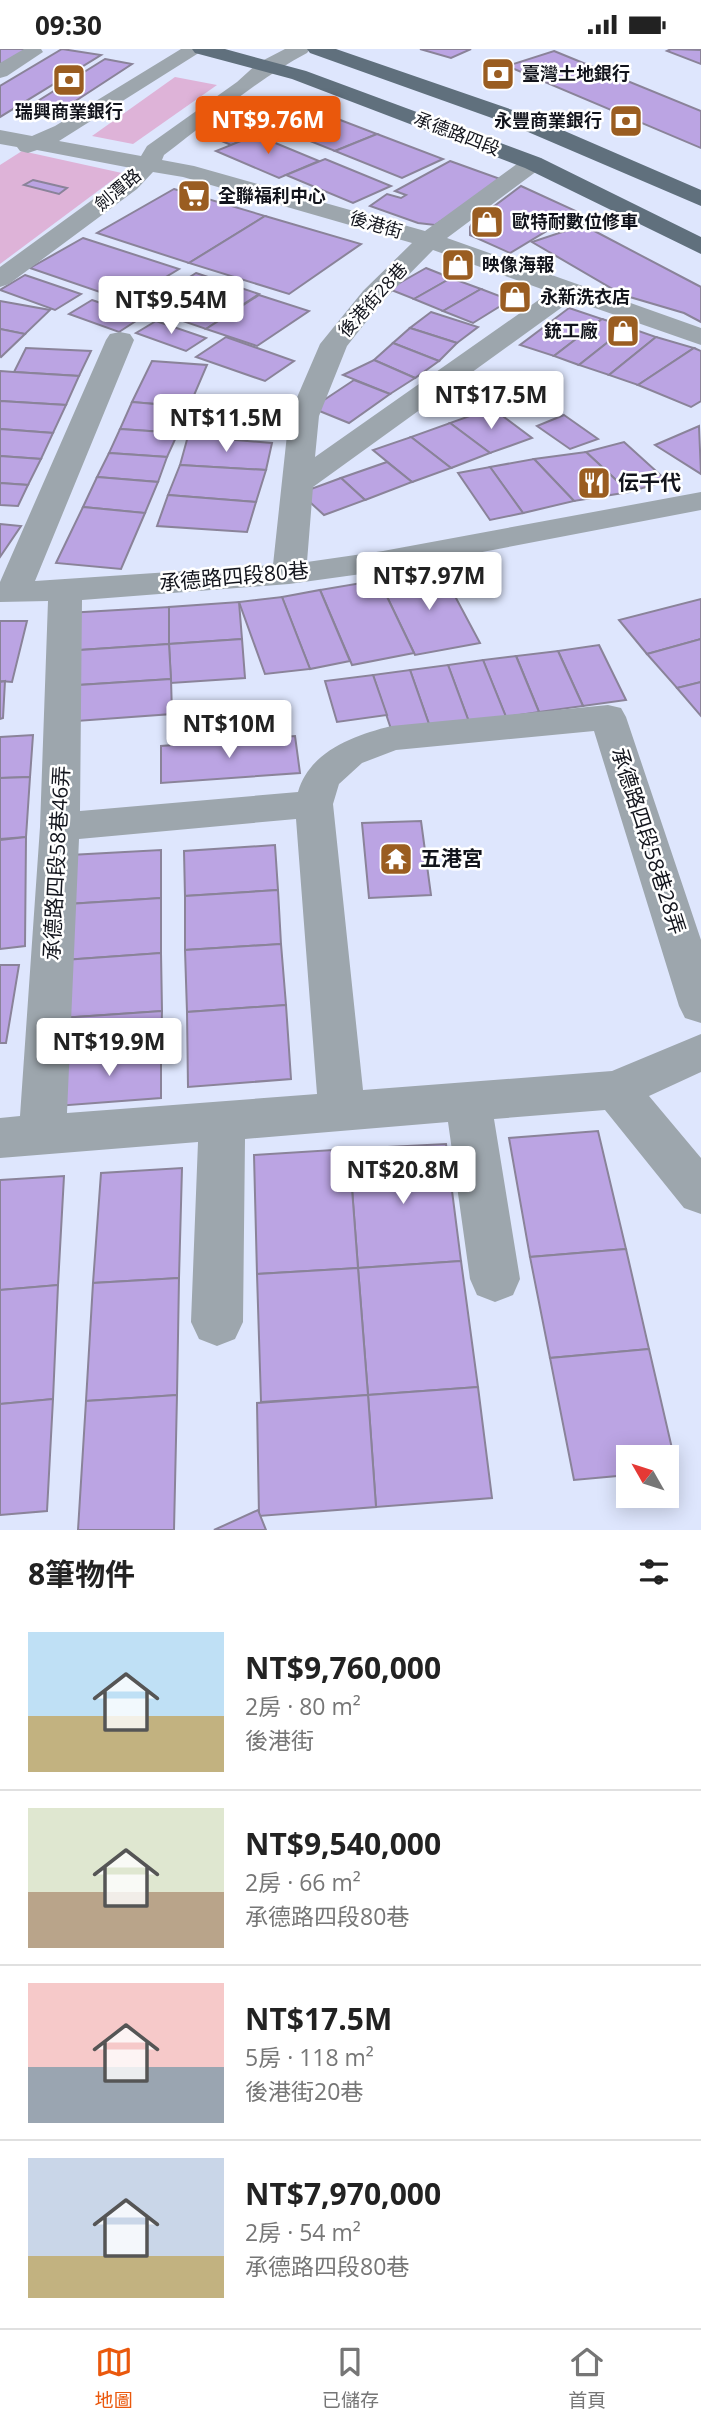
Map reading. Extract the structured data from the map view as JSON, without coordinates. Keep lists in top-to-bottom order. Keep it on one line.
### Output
{"streets":{"main road":["承德路四段"],"street":["劍潭路","後港街","後港街28巷","承德路四段80巷","承德路四段58巷28弄","承德路四段58巷46弄"]},"crossings":[["承德路四段","劍潭路"],["承德路四段","後港街28巷"],["劍潭路","後港街"],["後港街","後港街28巷"],["後港街28巷","承德路四段80巷"],["承德路四段80巷","承德路四段58巷46弄"]],"places":{"bank":["臺灣土地銀行","瑞興商業銀行","永豐商業銀行"],"supermarket":["全聯福利中心"],"shop":["歐特耐數位修車","映像海報","永新洗衣店","銃工廠"],"restaurant":["伝千代"],"temple":["五港宮"]},"north":"top left","page":{"status":"09:30","price":["NT$9.76M","NT$9.54M","NT$17.5M","NT$11.5M","NT$7.97M","NT$10M","NT$19.9M","NT$20.8M"],"heading":"8筆物件","list":[{"name":"NT$9,760,000","note":"2房 · 80 m² · 後港街"},{"name":"NT$9,540,000","note":"2房 · 66 m² · 承德路四段80巷"},{"name":"NT$17.5M","note":"5房 · 118 m² · 後港街20巷"},{"name":"NT$7,970,000","note":"2房 · 54 m² · 承德路四段80巷"}],"tabs":["地圖","已儲存","首頁"]}}
